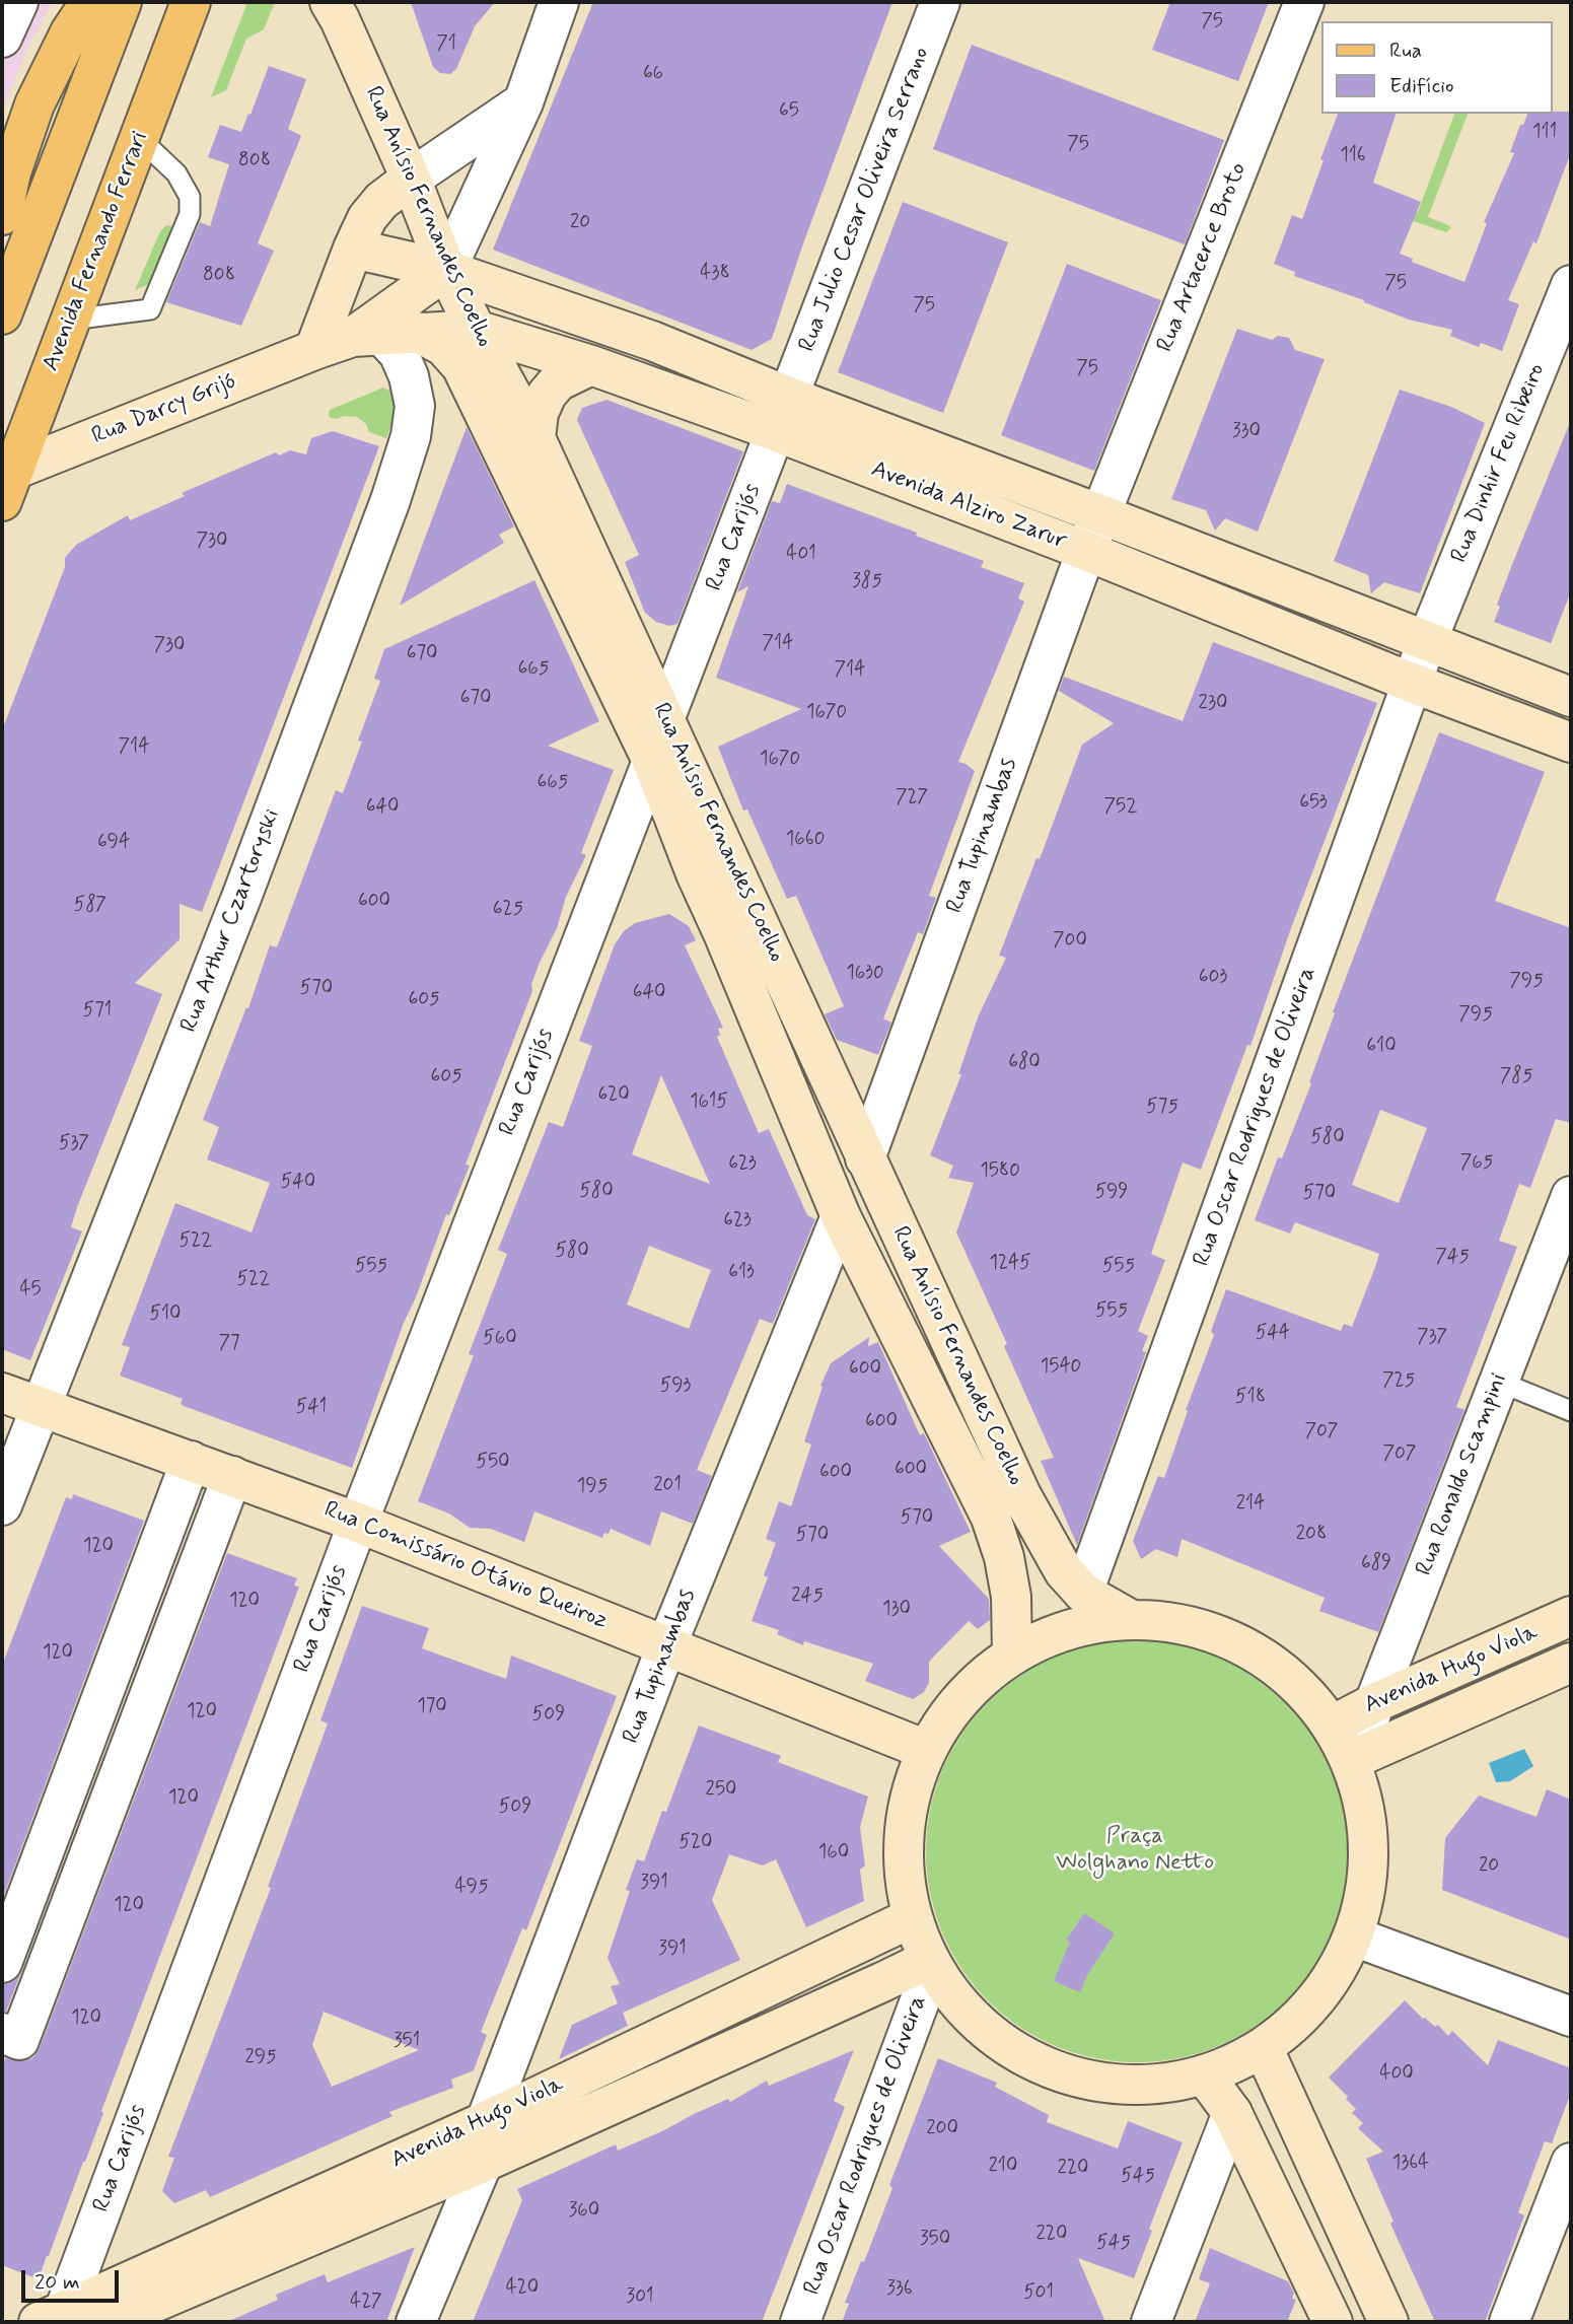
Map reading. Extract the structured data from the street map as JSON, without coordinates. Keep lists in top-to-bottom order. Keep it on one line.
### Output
{"streets":{"main road":["Avenida Fernando Ferrari"],"street":["Rua Julio Cesar Oliveira Serrano","Rua Anísio Fernandes Coelho","Rua Artacerce Broto","Rua Darcy Grijó","Rua Dinhir Feu Ribeiro","Avenida Alziro Zarur","Rua Carijós","Rua Tupinambas","Rua Arthur Czartoryski","Rua Oscar Rodrigues de Oliveira","Rua Ronaldo Scampini","Rua Comissário Otávio Queiroz","Avenida Hugo Viola"]},"crossings":[["Rua Julio Cesar Oliveira Serrano","Avenida Alziro Zarur"],["Rua Julio Cesar Oliveira Serrano","Rua Carijós"],["Rua Anísio Fernandes Coelho","Rua Darcy Grijó"],["Rua Anísio Fernandes Coelho","Avenida Alziro Zarur"],["Rua Anísio Fernandes Coelho","Rua Carijós"],["Rua Anísio Fernandes Coelho","Rua Tupinambas"],["Rua Anísio Fernandes Coelho","Rua Arthur Czartoryski"],["Rua Anísio Fernandes Coelho","Rua Oscar Rodrigues de Oliveira"],["Avenida Fernando Ferrari","Rua Darcy Grijó"],["Rua Artacerce Broto","Avenida Alziro Zarur"],["Rua Artacerce Broto","Rua Tupinambas"],["Rua Darcy Grijó","Avenida Alziro Zarur"],["Rua Darcy Grijó","Rua Arthur Czartoryski"],["Rua Dinhir Feu Ribeiro","Avenida Alziro Zarur"],["Rua Dinhir Feu Ribeiro","Rua Oscar Rodrigues de Oliveira"],["Avenida Alziro Zarur","Rua Carijós"],["Avenida Alziro Zarur","Rua Tupinambas"],["Avenida Alziro Zarur","Rua Arthur Czartoryski"],["Avenida Alziro Zarur","Rua Oscar Rodrigues de Oliveira"],["Rua Carijós","Rua Comissário Otávio Queiroz"],["Rua Carijós","Avenida Hugo Viola"],["Rua Tupinambas","Rua Comissário Otávio Queiroz"],["Rua Tupinambas","Avenida Hugo Viola"],["Rua Arthur Czartoryski","Rua Comissário Otávio Queiroz"],["Rua Oscar Rodrigues de Oliveira","Avenida Hugo Viola"],["Rua Ronaldo Scampini","Avenida Hugo Viola"]],"parks":["Praça Wolghano Netto"],"house_numbers":["75","71","66","65","111","75","116","808","20","438","808","75","75","75","330","730","401","385","714","730","670","665","714","670","230","1670","714","1670","665","727","653","640","752","1660","694","600","587","625","700","1630","603","795","570","640","605","571","795","610","680","605","785","620","1615","575","580","537","765","623","1580","540","580","599","570","623","522","580","745","1245","555","555","613","522","45","555","510","544","737","560","77","1540","600","725","593","518","541","600","707","707","550","600","600","201","195","214","570","208","570","120","689","245","120","130","120","170","120","509","250","120","509","520","160","20","391","495","120","391","120","351","295","400","200","1364","210","220","545","360","220","350","545","420","336","501","301","427"],"legend":["Rua","Edifício"],"scale_bar":"20 m"}
